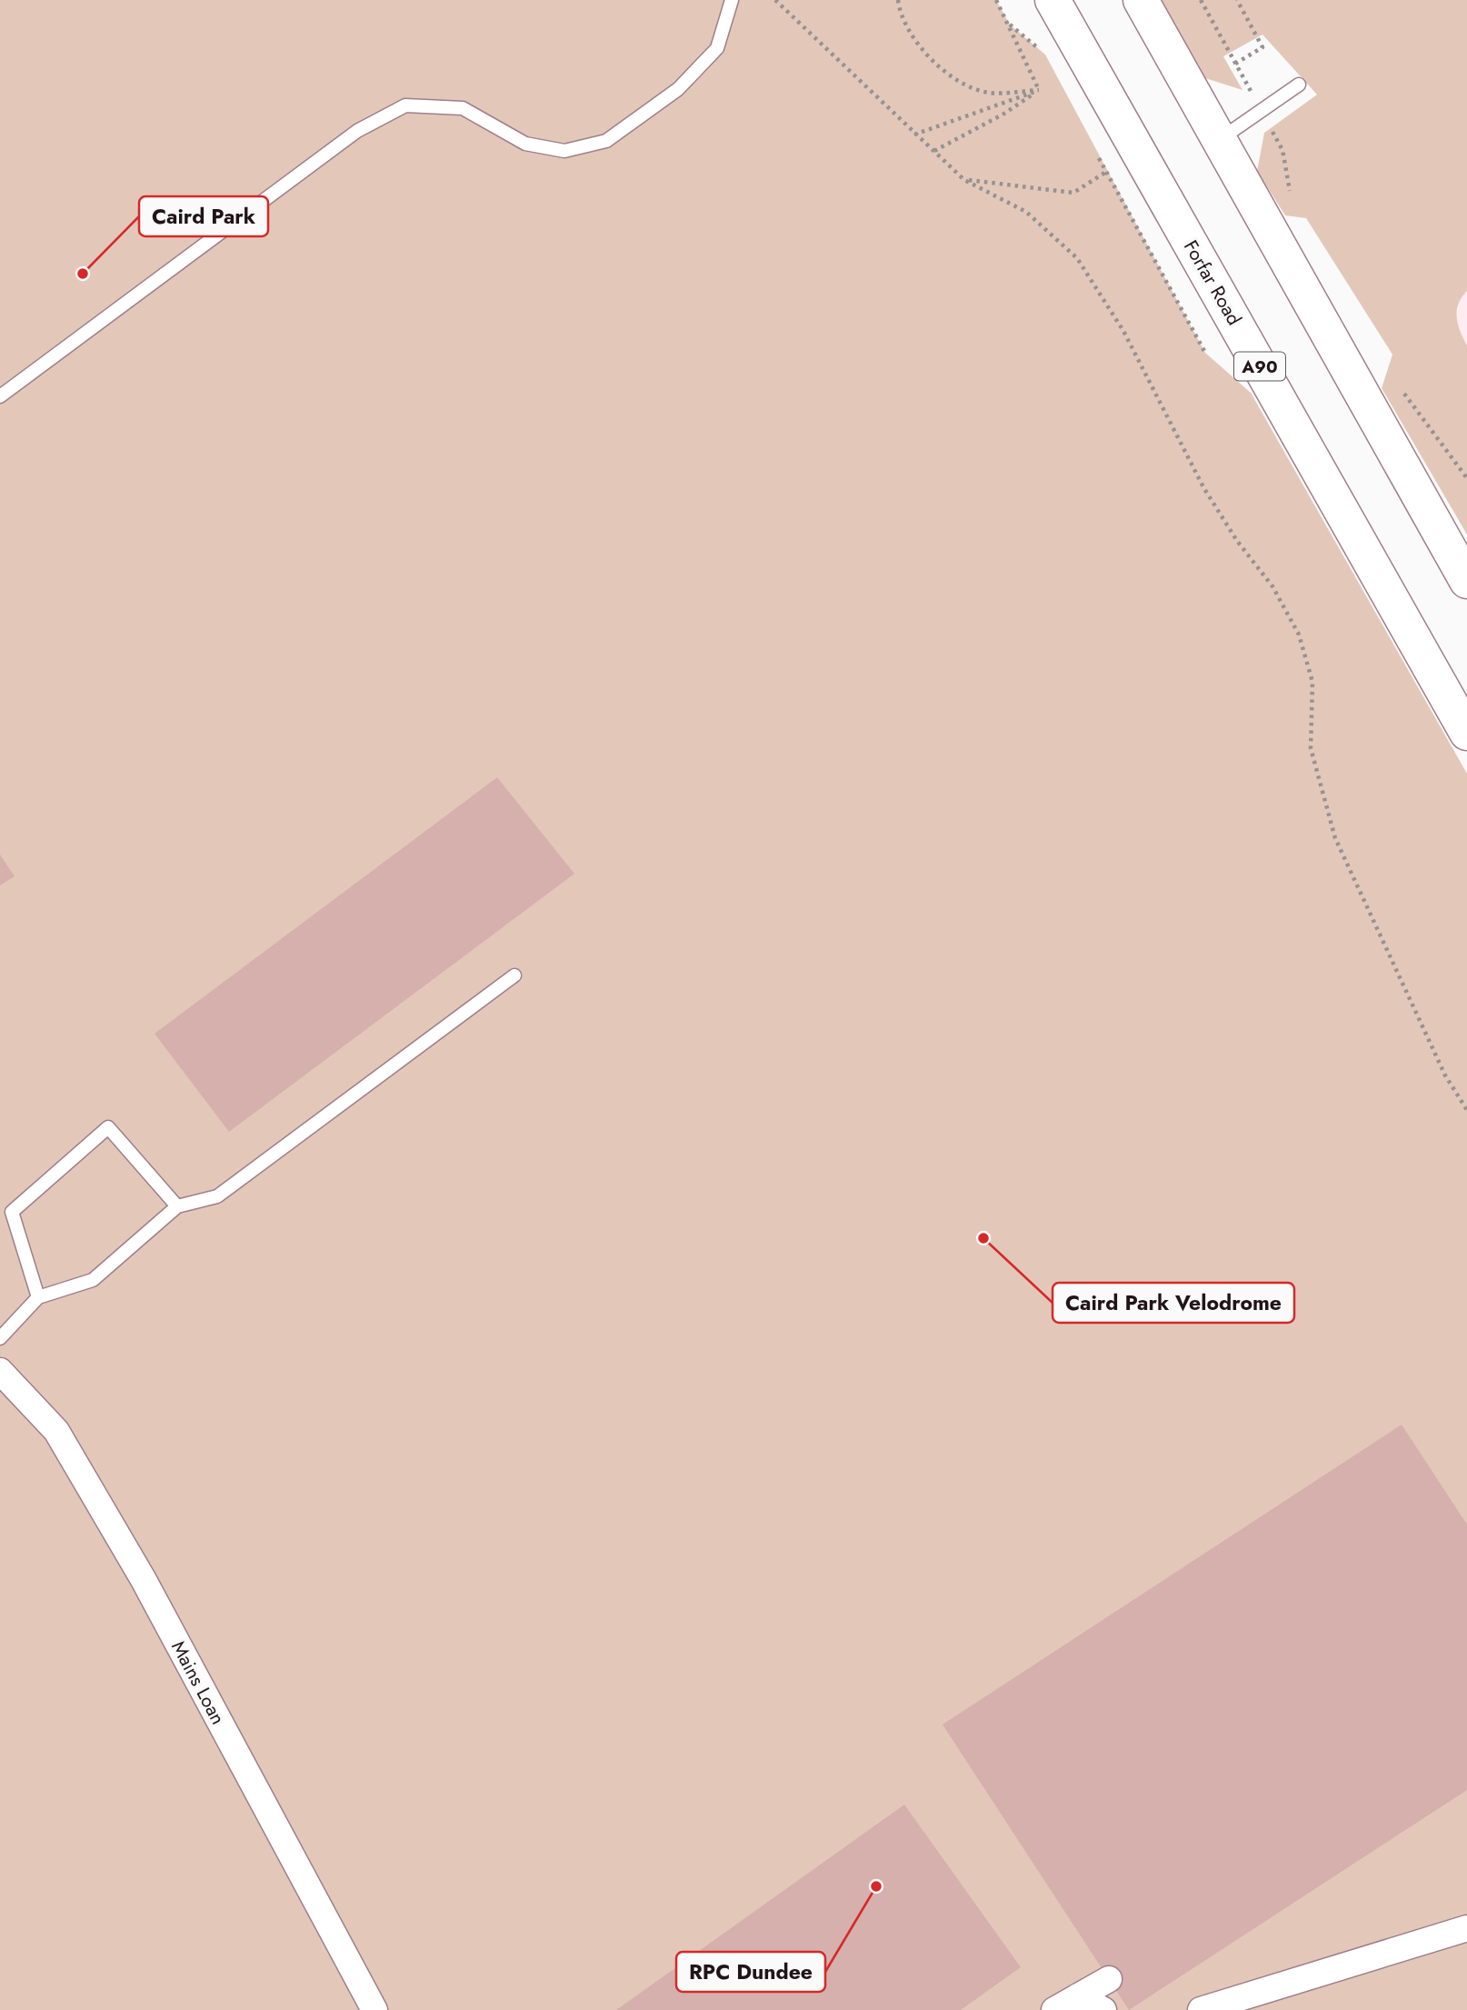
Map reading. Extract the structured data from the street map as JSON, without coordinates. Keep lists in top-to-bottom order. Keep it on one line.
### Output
{"streets":{"highway":["Forfar Road","A90"],"street":["Mains Loan"]},"places":["Caird Park","Caird Park Velodrome","RPC Dundee"]}
